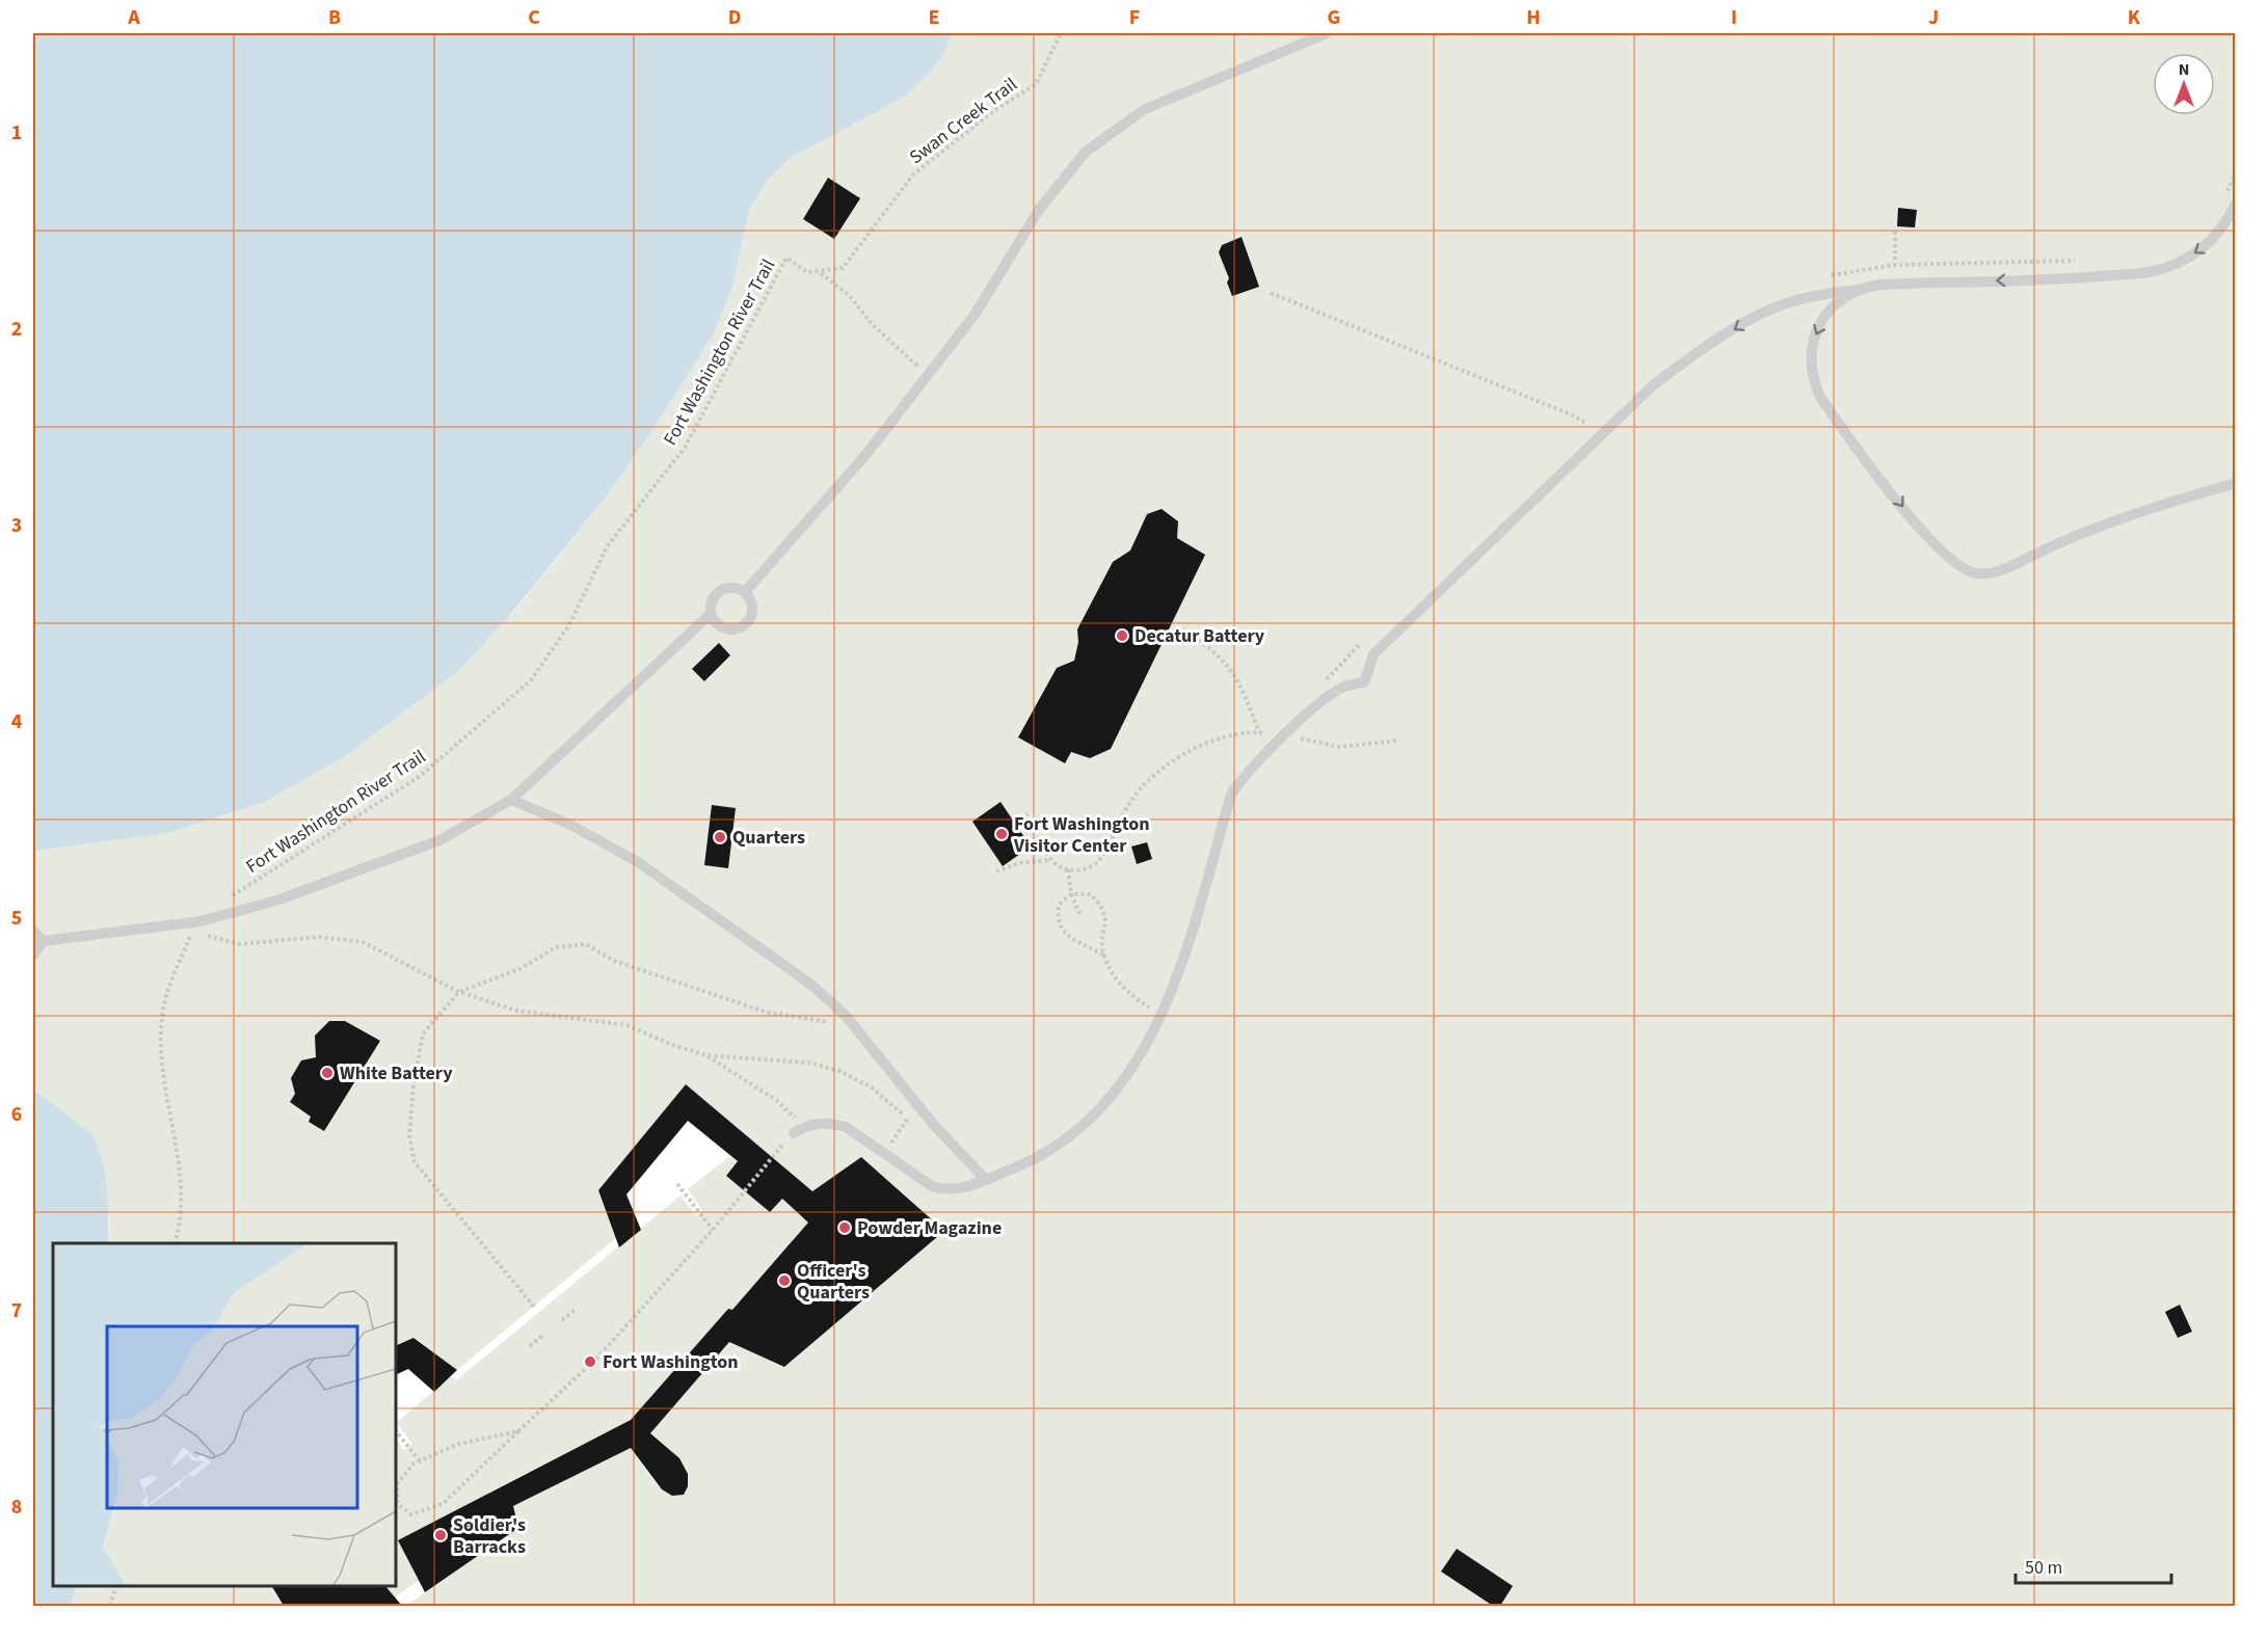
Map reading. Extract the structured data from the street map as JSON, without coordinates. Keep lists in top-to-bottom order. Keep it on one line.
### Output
{"streets":{"path":["Swan Creek Trail","Fort Washington River Trail"]},"crossings":[["Swan Creek Trail","Fort Washington River Trail"]],"places":["Decatur Battery","Fort Washington Visitor Center","Quarters","White Battery","Powder Magazine","Officer's Quarters","Fort Washington","Soldier's Barracks"],"scale_bar":"50 m","north":"top","grid":{"columns":["A","B","C","D","E","F","G","H","I","J","K"],"rows":["1","2","3","4","5","6","7","8"]}}
